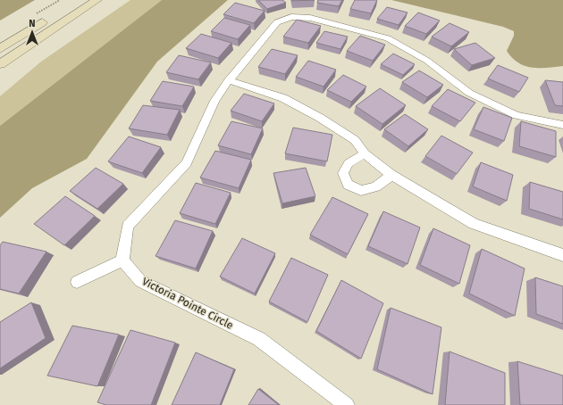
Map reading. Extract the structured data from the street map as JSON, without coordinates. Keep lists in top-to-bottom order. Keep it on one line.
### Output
{"streets":{"street":["Victoria Pointe Circle"]},"north":"top"}
